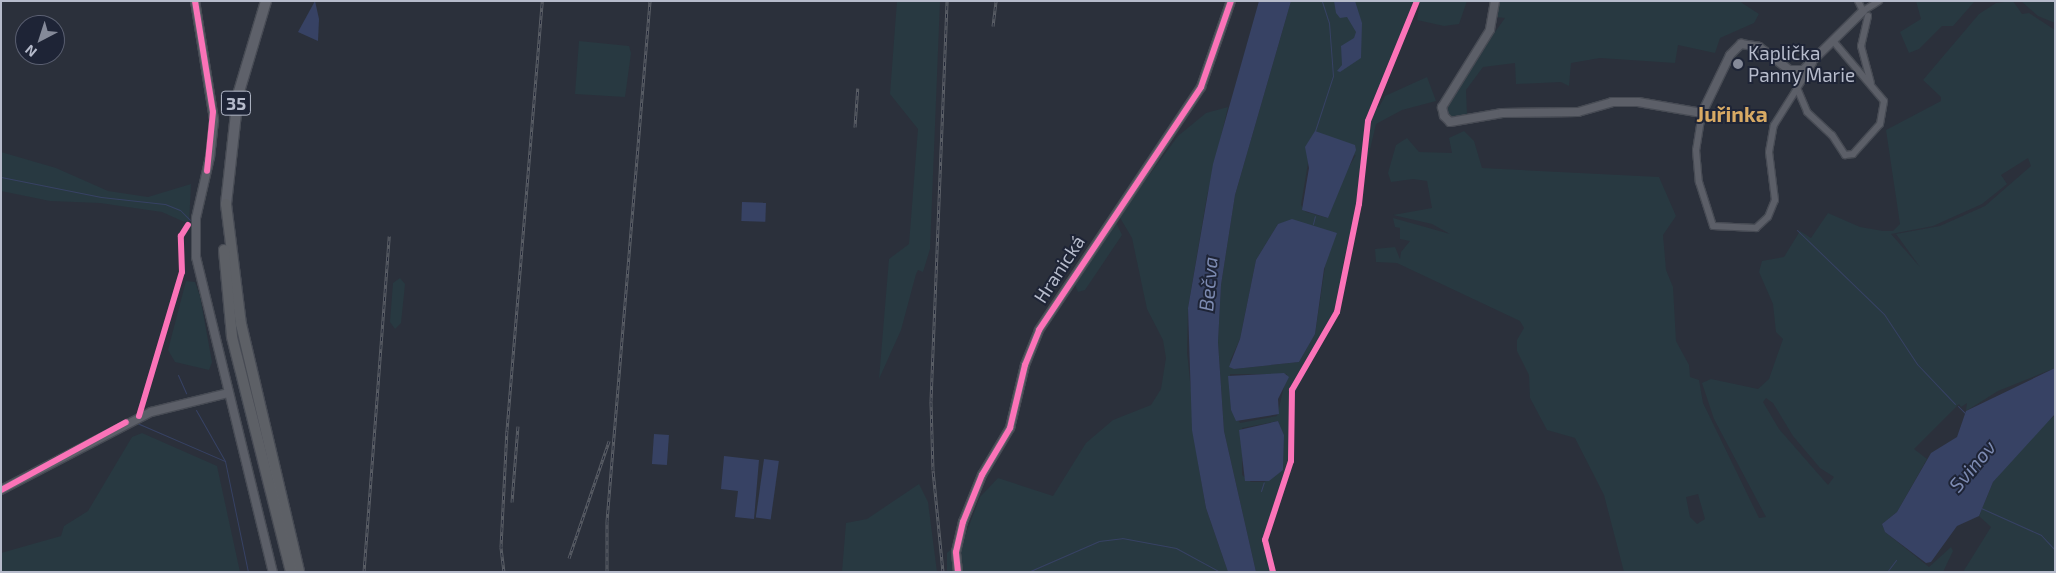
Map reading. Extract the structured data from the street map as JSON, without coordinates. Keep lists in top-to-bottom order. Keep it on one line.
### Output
{"streets":{"highway":["35"],"street":["Hranická"]},"districts":["Juřinka"],"water":["Bečva","Svinov"],"places":["Kaplička Panny Marie"],"north":"bottom left"}
